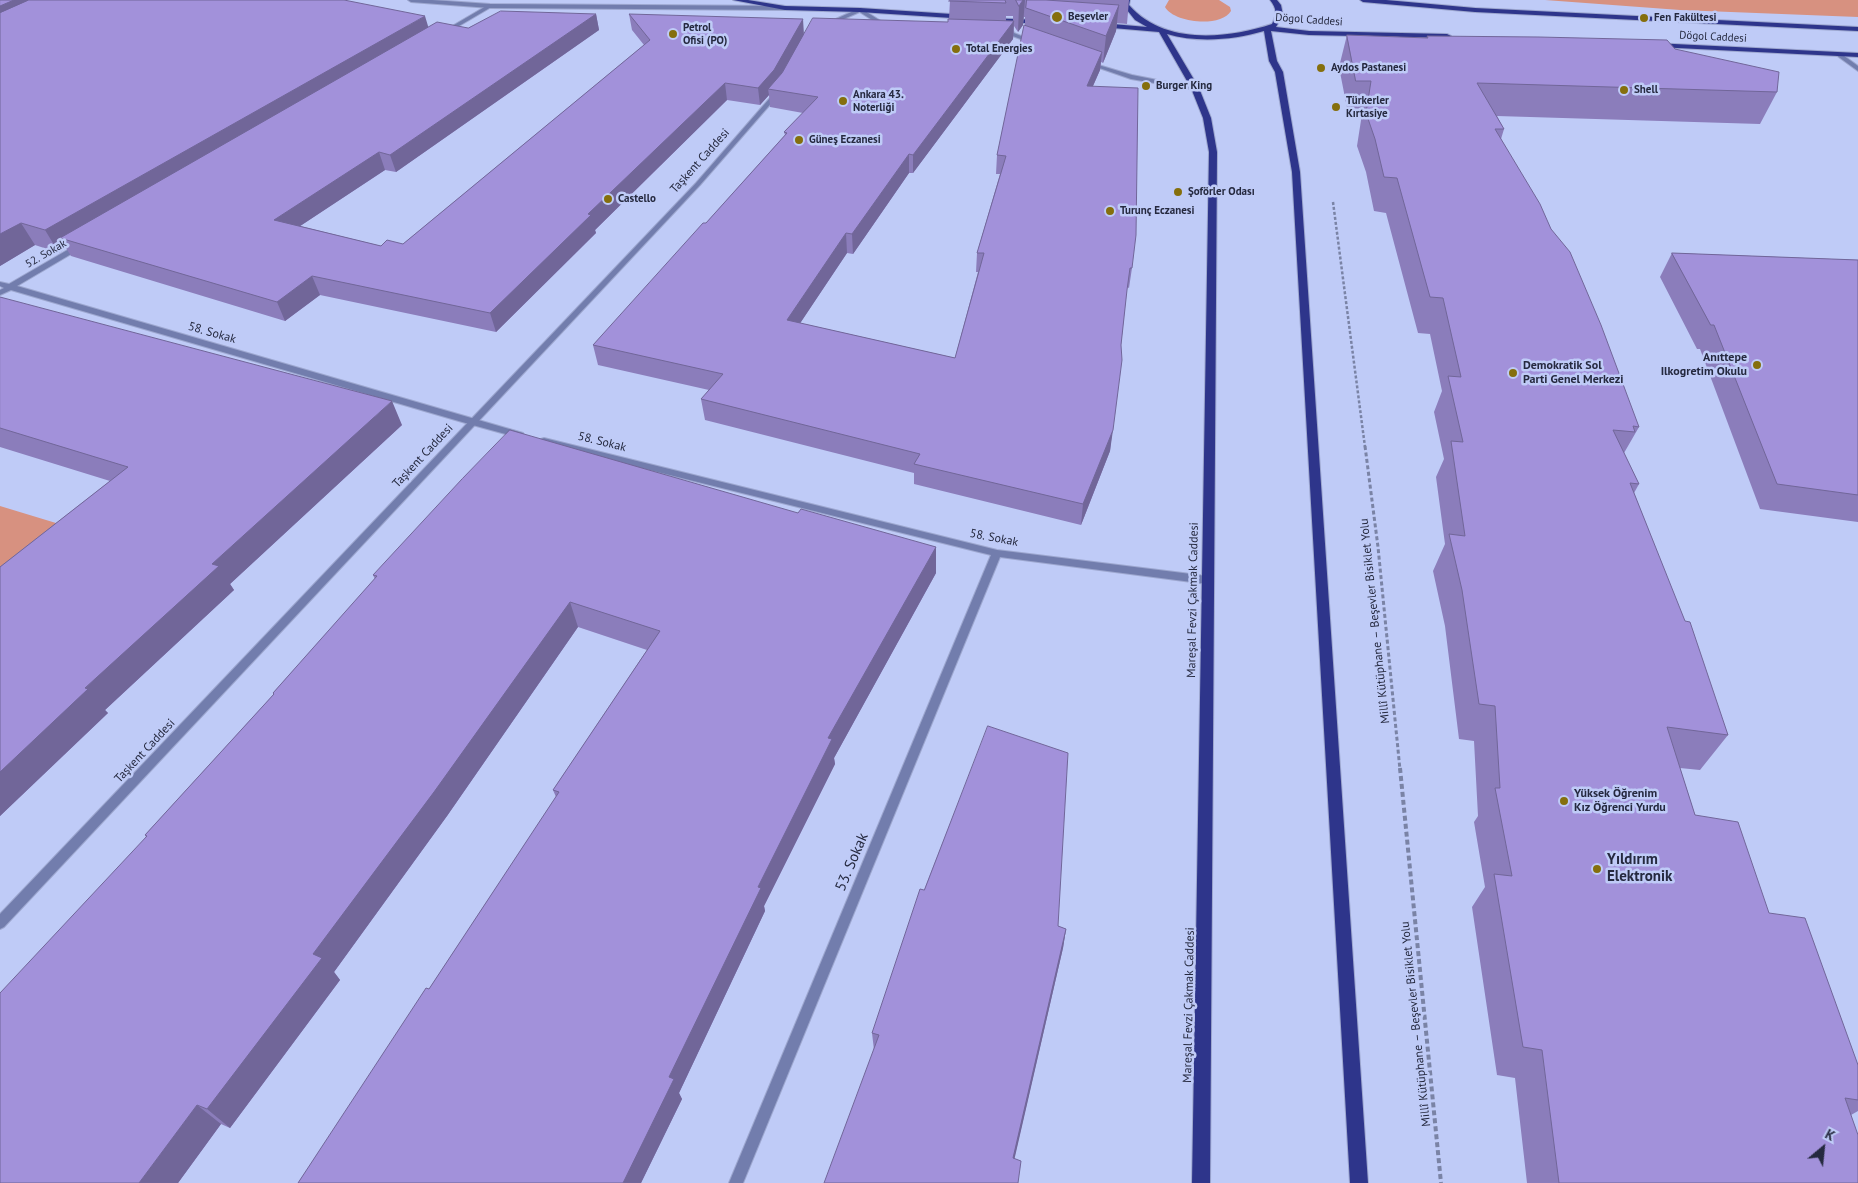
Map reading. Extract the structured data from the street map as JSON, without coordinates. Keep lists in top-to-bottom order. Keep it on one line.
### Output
{"streets":{"main road":["Dögol Caddesi","Mareşal Fevzi Çakmak Caddesi"],"street":["Taşkent Caddesi","52. Sokak","58. Sokak","53. Sokak"],"path":["Millî Kütüphane – Beşevler Bisiklet Yolu"]},"crossings":[["Taşkent Caddesi","58. Sokak"],["52. Sokak","58. Sokak"],["58. Sokak","Mareşal Fevzi Çakmak Caddesi"],["58. Sokak","53. Sokak"]],"places":["Beşevler","Fen Fakültesi","Petrol Ofisi (PO)","Total Energies","Aydos Pastanesi","Burger King","Shell","Ankara 43. Noterliği","Türkerler Kırtasiye","Güneş Eczanesi","Şoförler Odası","Castello","Turunç Eczanesi","Anıttepe Ilkogretim Okulu","Demokratik Sol Parti Genel Merkezi","Yüksek Öğrenim Kız Öğrenci Yurdu","Yıldırım Elektronik"],"north":"top right"}
